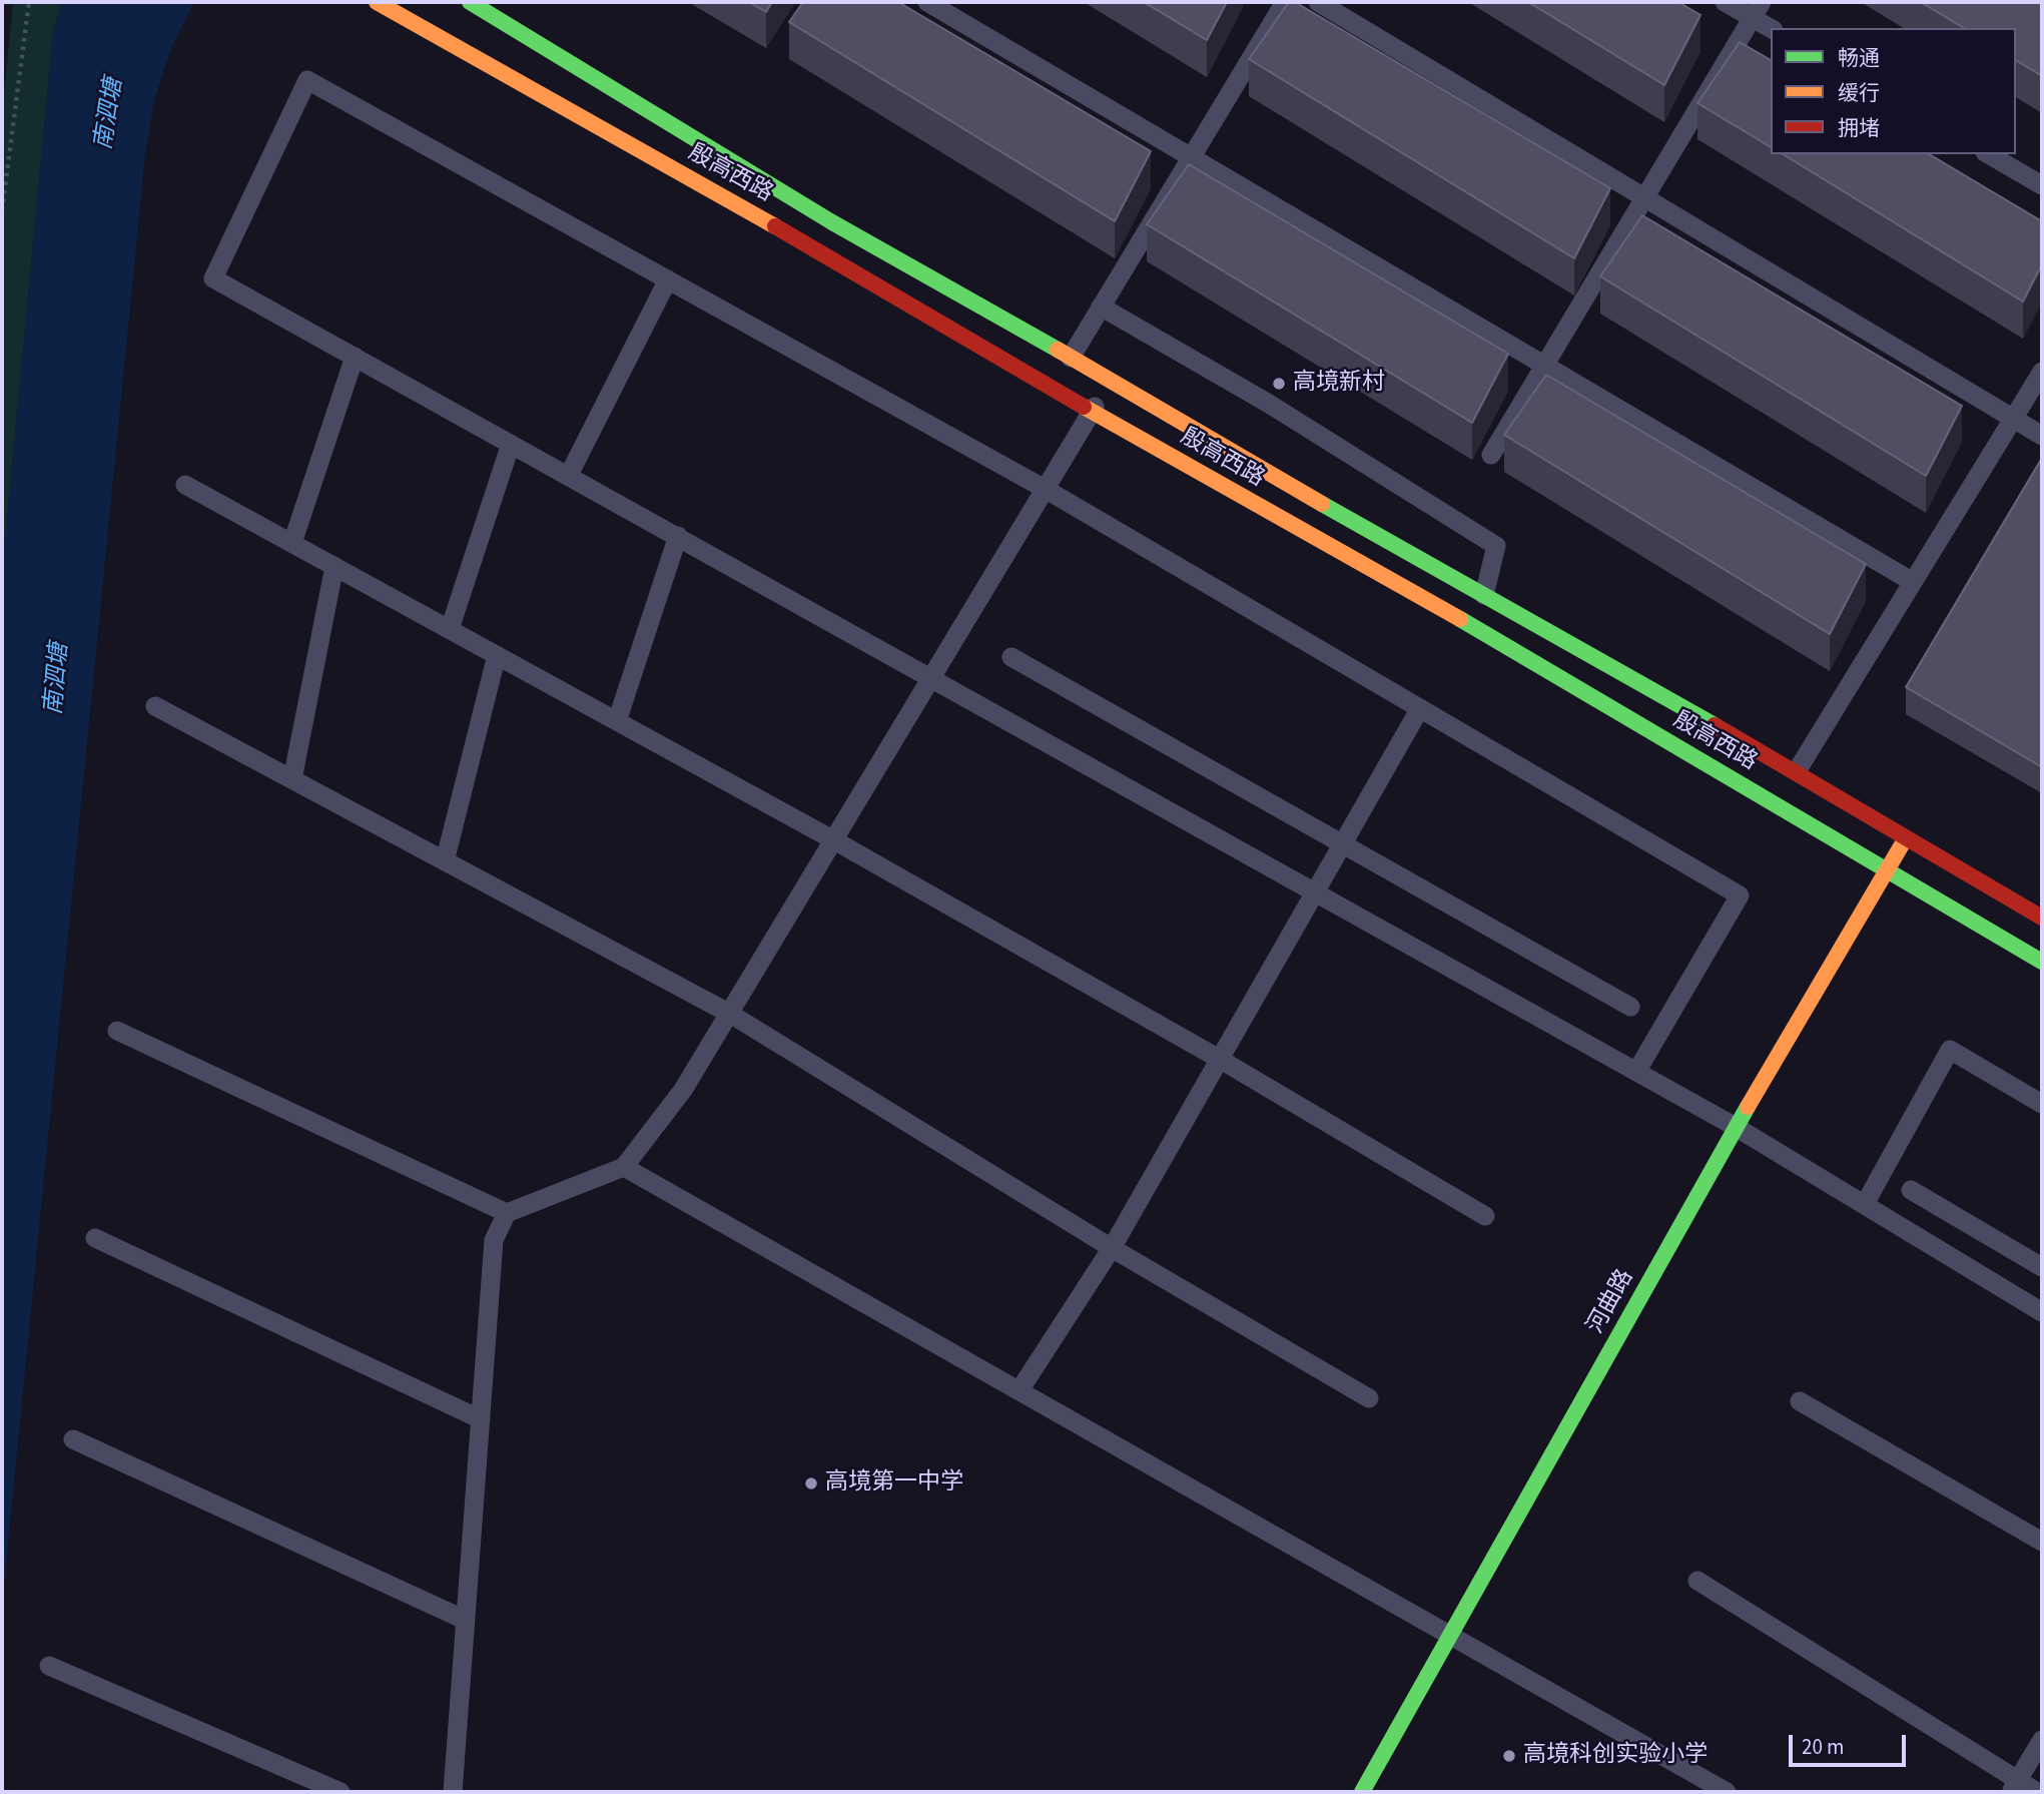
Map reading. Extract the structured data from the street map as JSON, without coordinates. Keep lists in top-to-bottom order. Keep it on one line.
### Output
{"streets":{"main road":["殷高西路","河曲路"]},"crossings":[["殷高西路","河曲路"]],"water":["南泗塘"],"places":["高境新村","高境第一中学","高境科创实验小学"],"legend":["畅通","缓行","拥堵"],"scale_bar":"20 m"}
